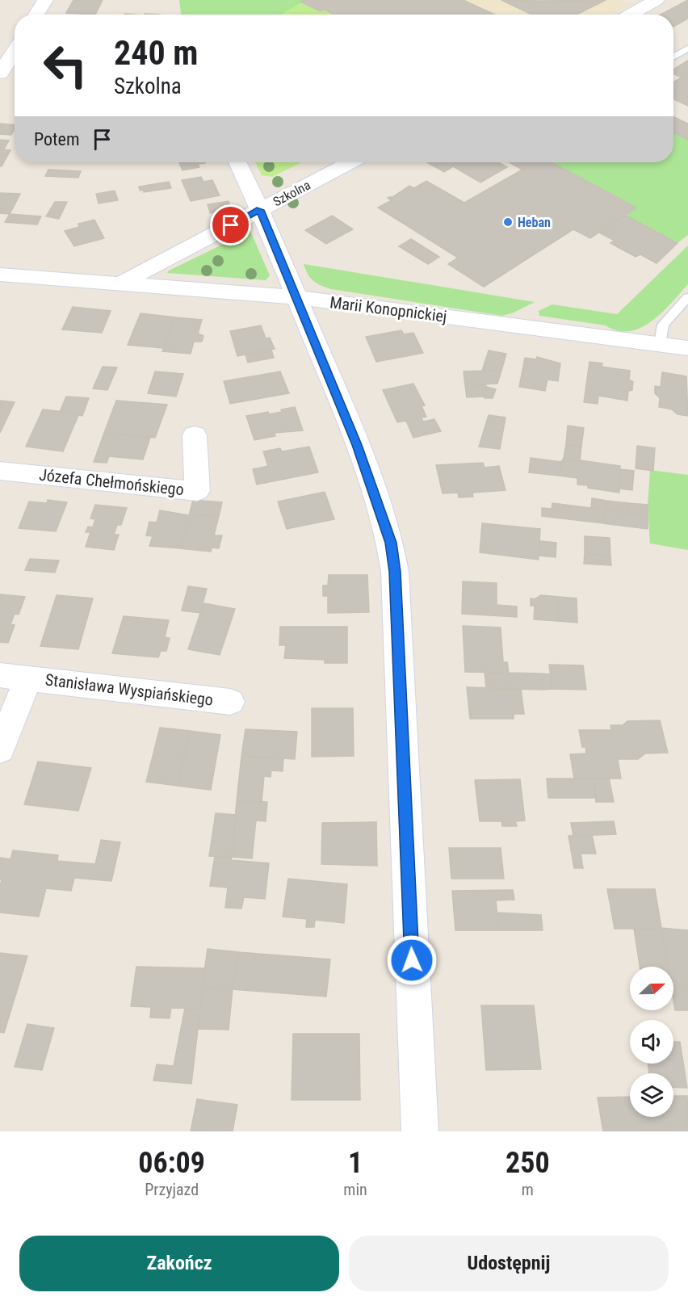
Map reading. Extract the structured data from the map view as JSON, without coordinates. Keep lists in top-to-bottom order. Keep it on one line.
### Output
{"streets":{"street":["Szkolna","Marii Konopnickiej","Józefa Chełmońskiego","Stanisława Wyspiańskiego"]},"crossings":[["Szkolna","Marii Konopnickiej"]],"places":["Heban"],"north":"right","page":{"turn":["240 m","Szkolna"],"then":"Potem","eta":["06:09","Przyjazd","1","min","250","m"],"buttons":["Zakończ","Udostępnij"]}}
